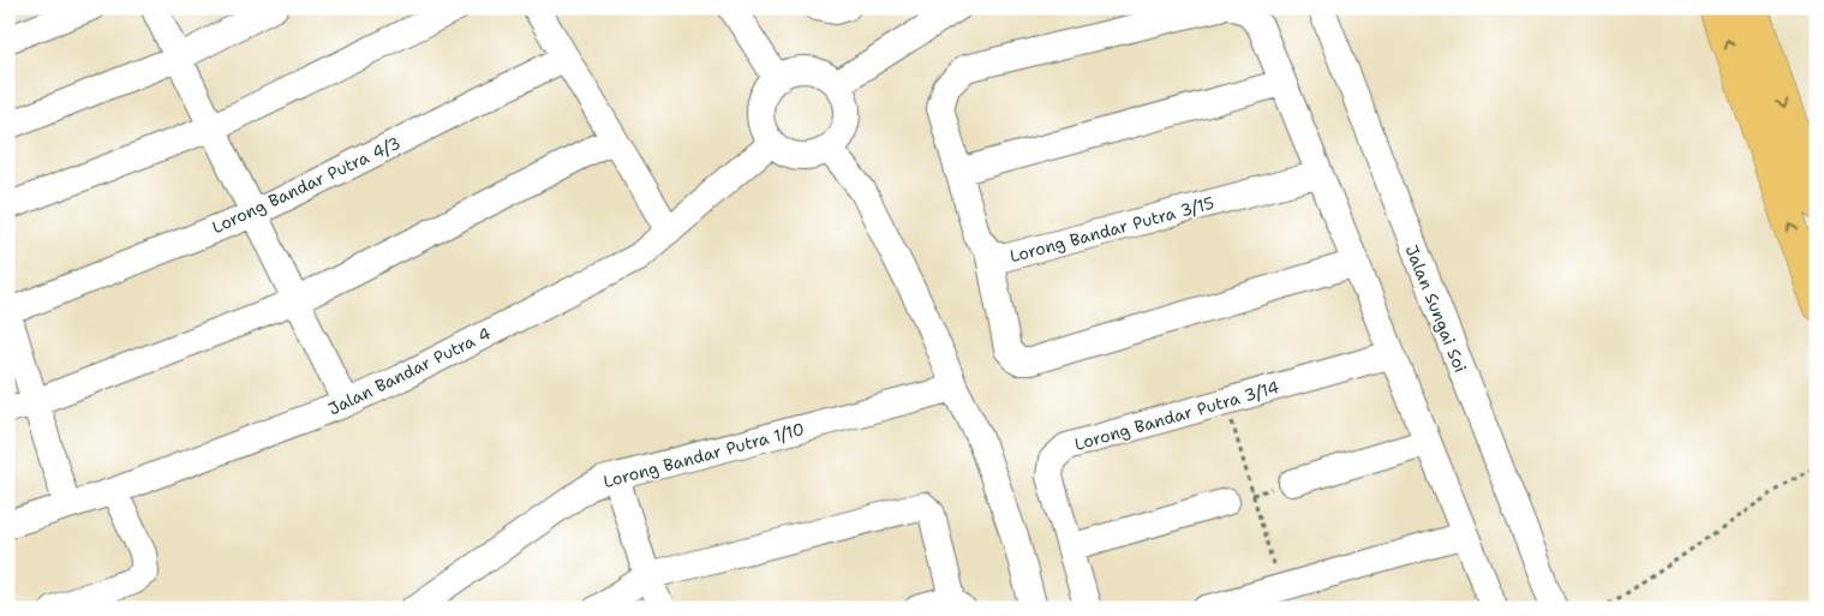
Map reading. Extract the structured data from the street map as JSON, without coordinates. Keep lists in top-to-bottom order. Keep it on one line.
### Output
{"streets":{"street":["Lorong Bandar Putra 4/3","Lorong Bandar Putra 3/15","Jalan Sungai Soi","Jalan Bandar Putra 4","Lorong Bandar Putra 3/14","Lorong Bandar Putra 1/10"]}}
